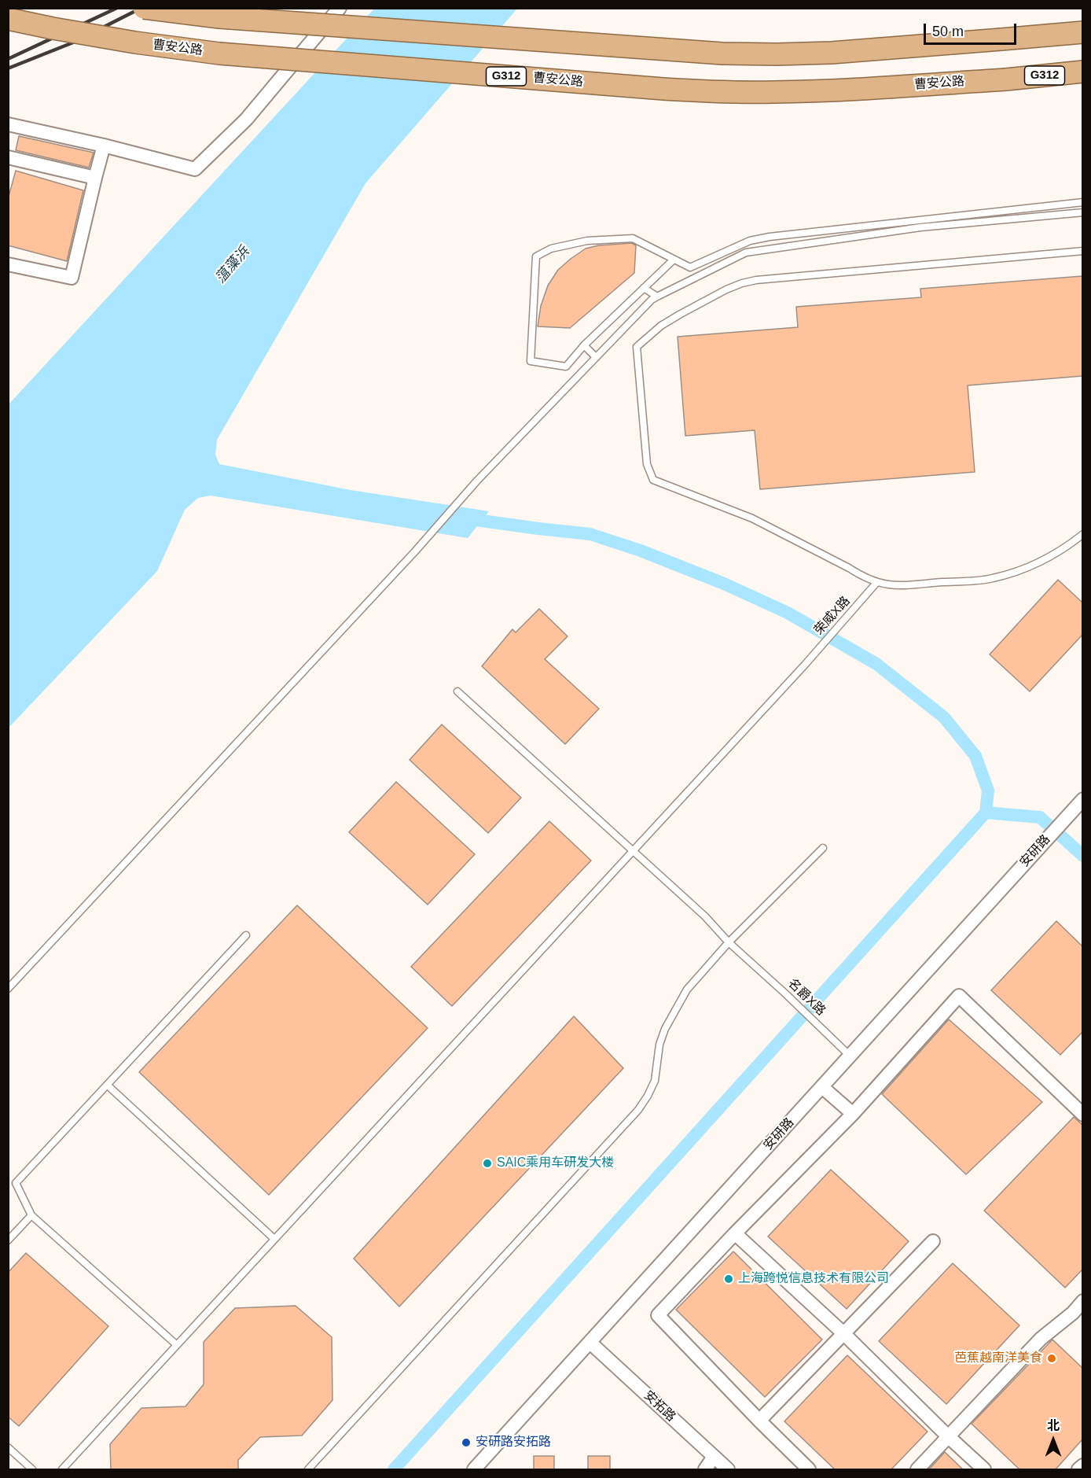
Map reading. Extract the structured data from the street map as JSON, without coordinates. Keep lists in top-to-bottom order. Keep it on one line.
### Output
{"streets":{"highway":["曹安公路","G312"],"street":["安研路","安拓路"],"lane":["荣威X路","名爵X路"]},"crossings":[["荣威X路","名爵X路"],["安研路","名爵X路"],["安研路","安拓路"]],"water":["蕰藻浜"],"places":["SAIC乘用车研发大楼","上海跨悦信息技术有限公司","芭蕉越南洋美食","安研路安拓路"],"scale_bar":"50 m","north":"top"}
